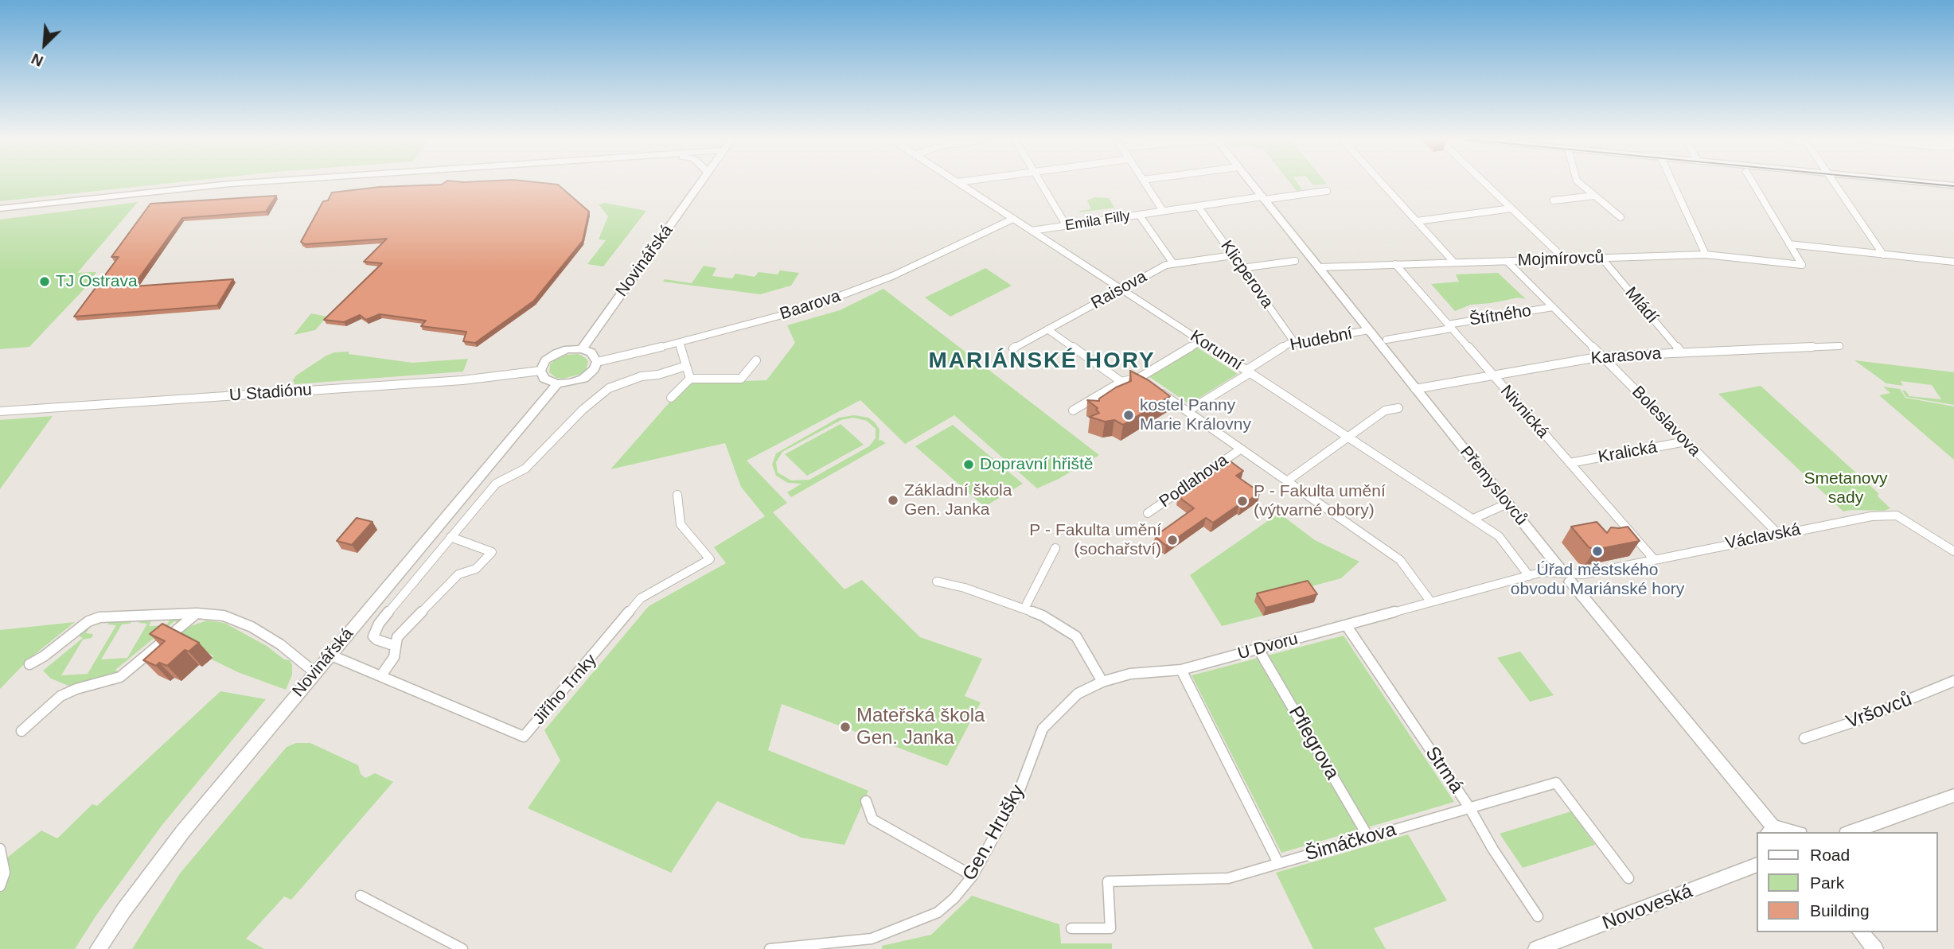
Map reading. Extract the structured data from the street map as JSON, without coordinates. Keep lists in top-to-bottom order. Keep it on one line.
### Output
{"streets":{"street":["Emila Filly","Mojmírovců","Novinářská","Klicperova","Raisova","Baarova","Mládí","Štítného","Hudební","Korunní","Karasova","U Stadiónu","Nivnická","Boleslavova","Kralická","Podlahova","Přemyslovců","Václavská","U Dvoru","Jiřího Trnky","Vršovců","Pflegrova","Strmá","Gen. Hrušky","Šimáčkova","Novoveská"]},"crossings":[["Emila Filly","Klicperova"],["Emila Filly","Korunní"],["Emila Filly","Přemyslovců"],["Mojmírovců","Mládí"],["Mojmírovců","Nivnická"],["Mojmírovců","Boleslavova"],["Mojmírovců","Přemyslovců"],["Novinářská","Baarova"],["Novinářská","U Stadiónu"],["Novinářská","Jiřího Trnky"],["Klicperova","Raisova"],["Klicperova","Hudební"],["Raisova","Korunní"],["Baarova","Korunní"],["Baarova","U Stadiónu"],["Mládí","Karasova"],["Štítného","Nivnická"],["Štítného","Boleslavova"],["Hudební","Korunní"],["Hudební","Přemyslovců"],["Korunní","U Dvoru"],["Karasova","Nivnická"],["Karasova","Boleslavova"],["Karasova","Přemyslovců"],["Nivnická","Kralická"],["Nivnická","Václavská"],["Boleslavova","Kralická"],["Boleslavova","Václavská"],["Přemyslovců","Václavská"],["Přemyslovců","U Dvoru"],["Václavská","U Dvoru"],["U Dvoru","Pflegrova"],["U Dvoru","Strmá"],["U Dvoru","Gen. Hrušky"],["Pflegrova","Šimáčkova"],["Strmá","Šimáčkova"]],"districts":["MARIÁNSKÉ HORY"],"parks":["Smetanovy sady"],"places":["TJ Ostrava","kostel Panny Marie Královny","Dopravní hřiště","Základní škola Gen. Janka","P - Fakulta umění (výtvarné obory)","P - Fakulta umění (sochařství)","Úřad městského obvodu Mariánské hory","Mateřská škola Gen. Janka"],"legend":["Road","Park","Building"],"north":"bottom left"}
